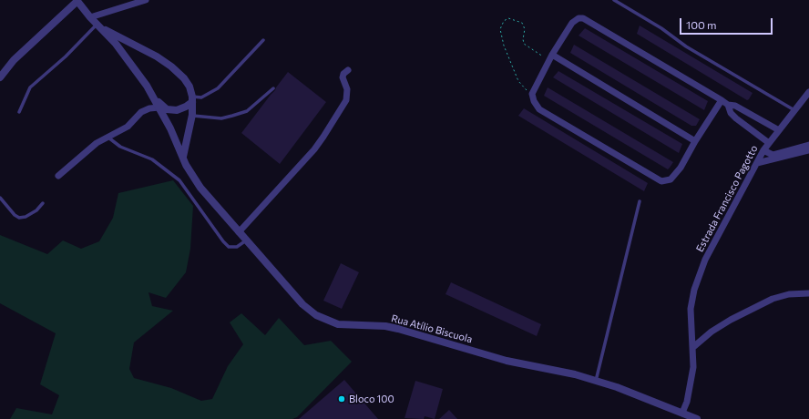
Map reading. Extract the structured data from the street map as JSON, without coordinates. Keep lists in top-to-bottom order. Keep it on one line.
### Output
{"streets":{"street":["Estrada Francisco Pagotto","Rua Atílio Biscuola"]},"crossings":[["Estrada Francisco Pagotto","Rua Atílio Biscuola"]],"places":["Bloco 100"],"scale_bar":"100 m"}
